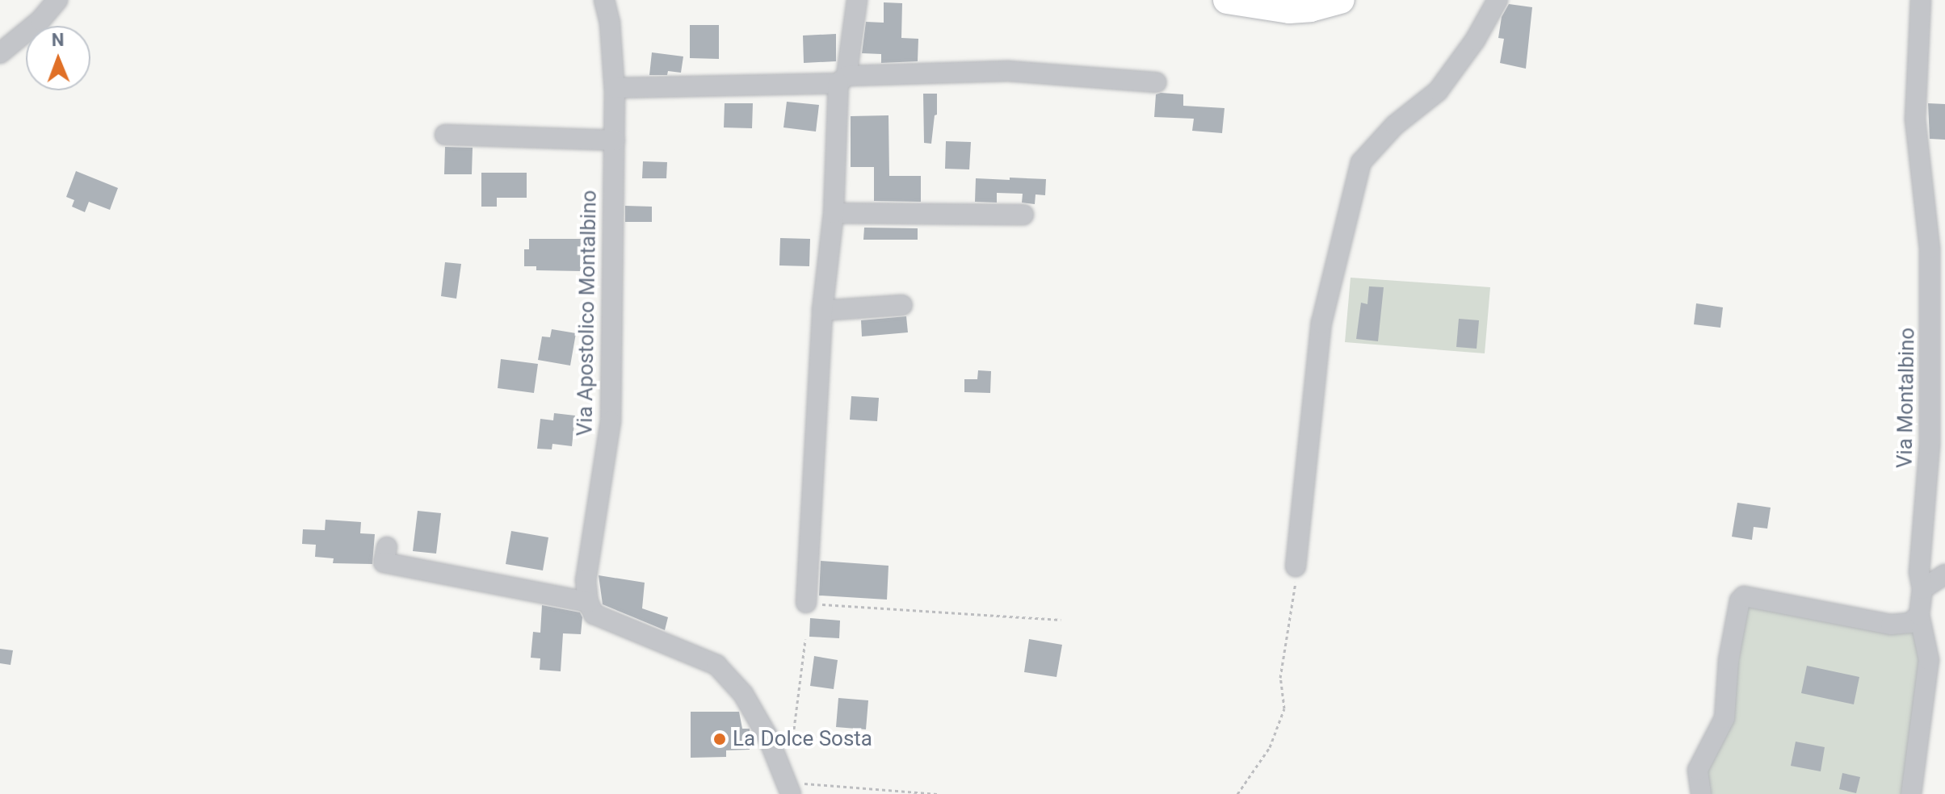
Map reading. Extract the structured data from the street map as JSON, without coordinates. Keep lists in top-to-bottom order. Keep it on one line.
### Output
{"streets":{"street":["Via Apostolico Montalbino","Via Montalbino"]},"places":["La Dolce Sosta"],"north":"top"}
